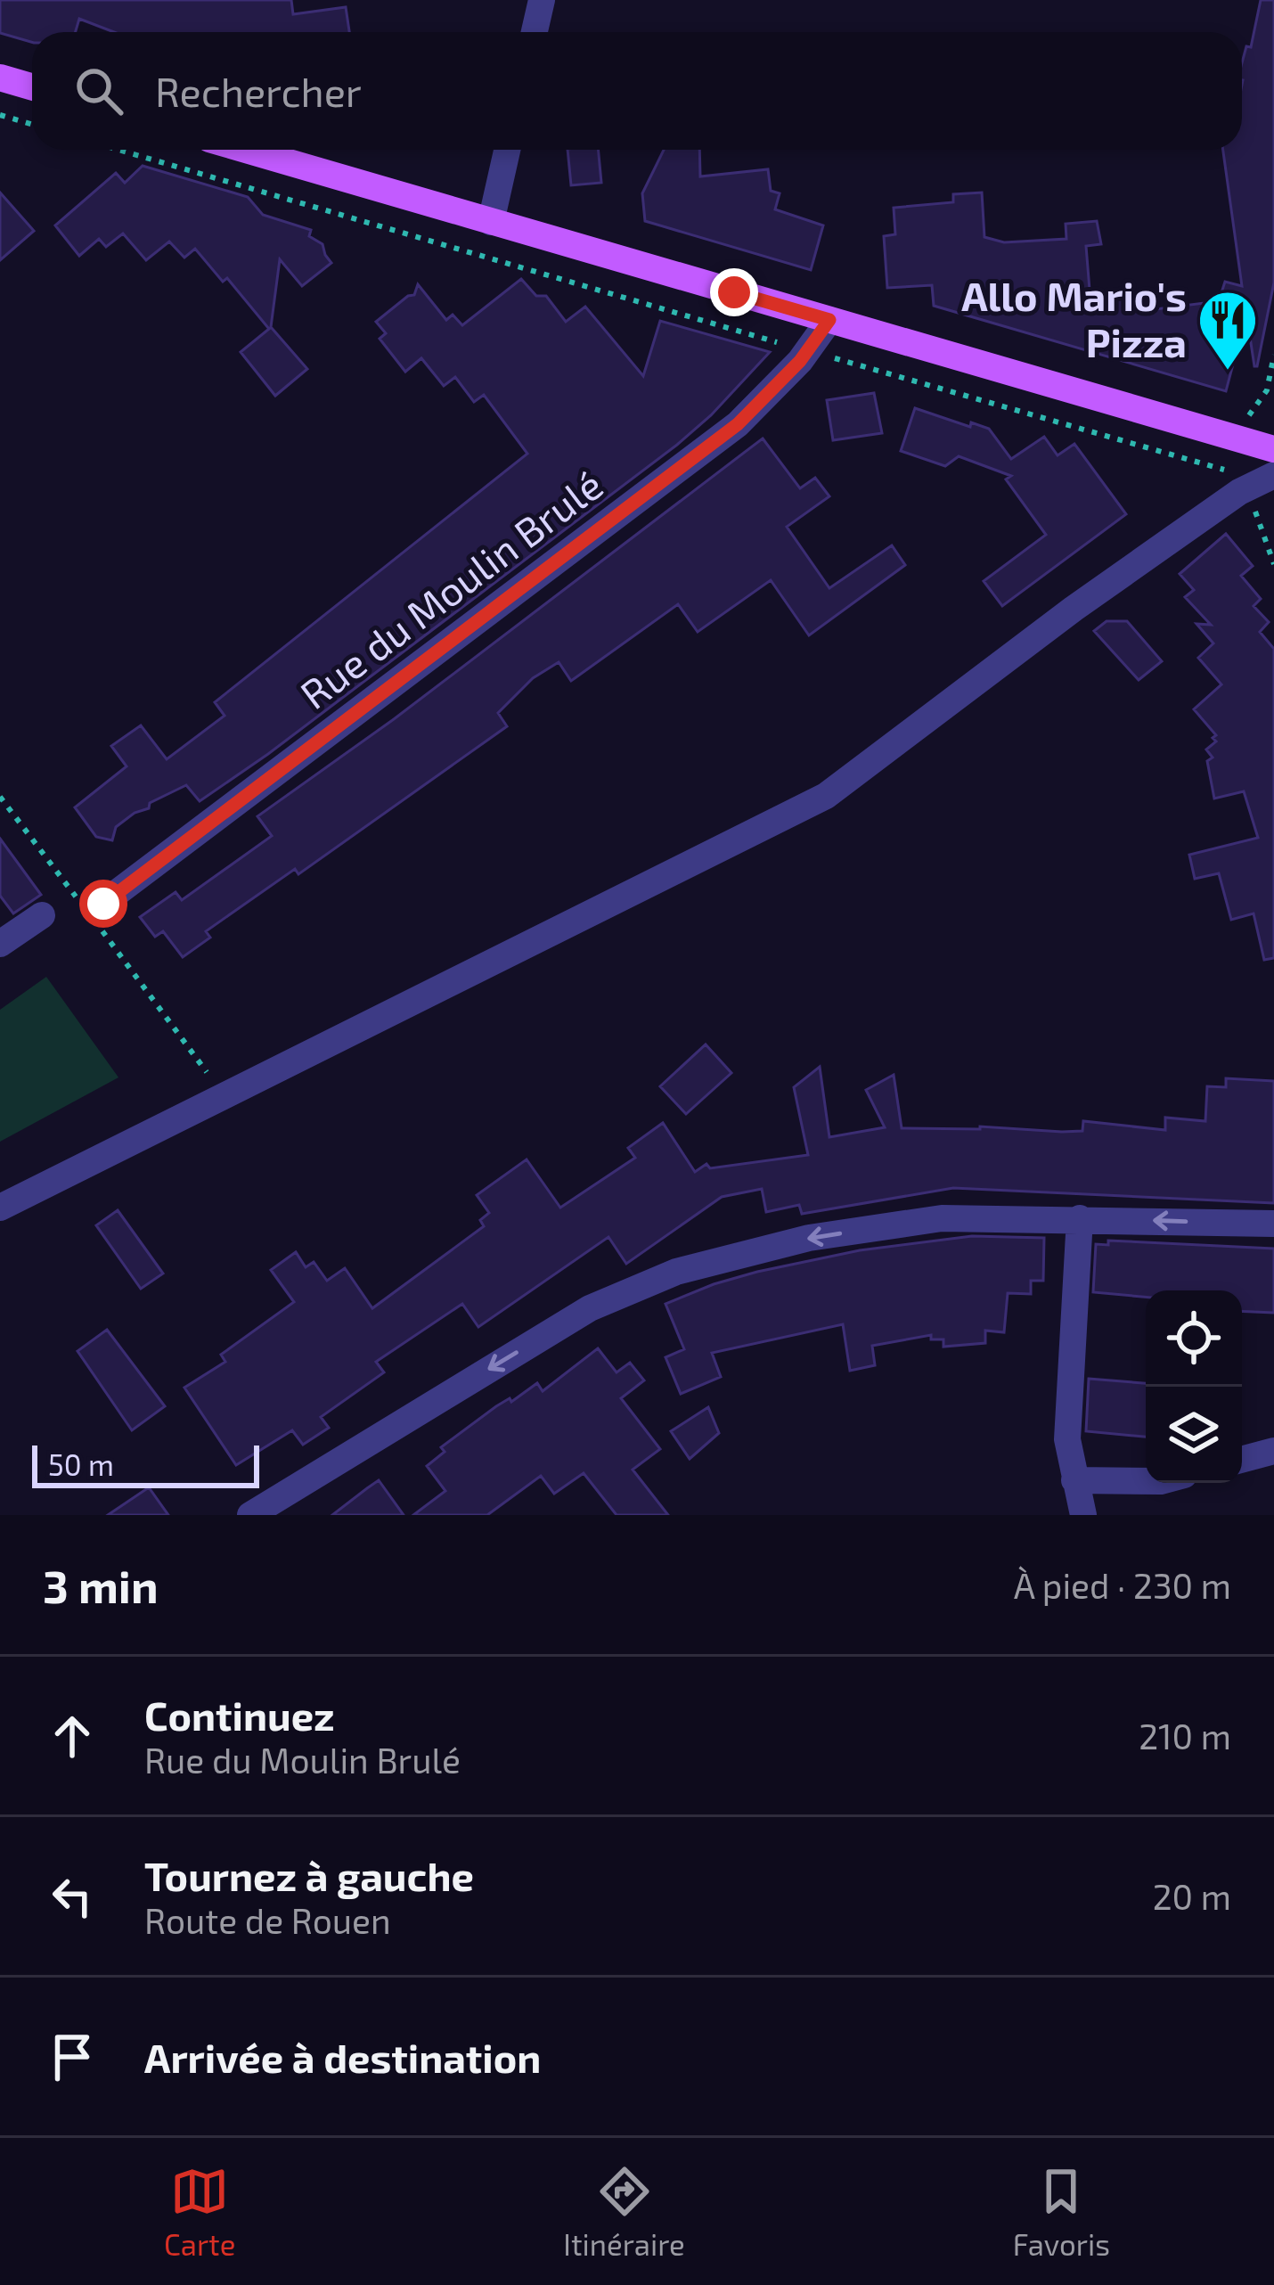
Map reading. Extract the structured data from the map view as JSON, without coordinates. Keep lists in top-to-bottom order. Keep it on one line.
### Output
{"streets":{"street":["Rue du Moulin Brulé"]},"places":{"restaurant":["Allo Mario's Pizza"]},"scale_bar":"50 m","page":{"search":"Rechercher","scale":"50 m","heading":["3 min","À pied · 230 m"],"list":[["Continuez","Rue du Moulin Brulé","210 m"],["Tournez à gauche","Route de Rouen","20 m"],"Arrivée à destination"],"nav":["Carte","Itinéraire","Favoris"]}}
